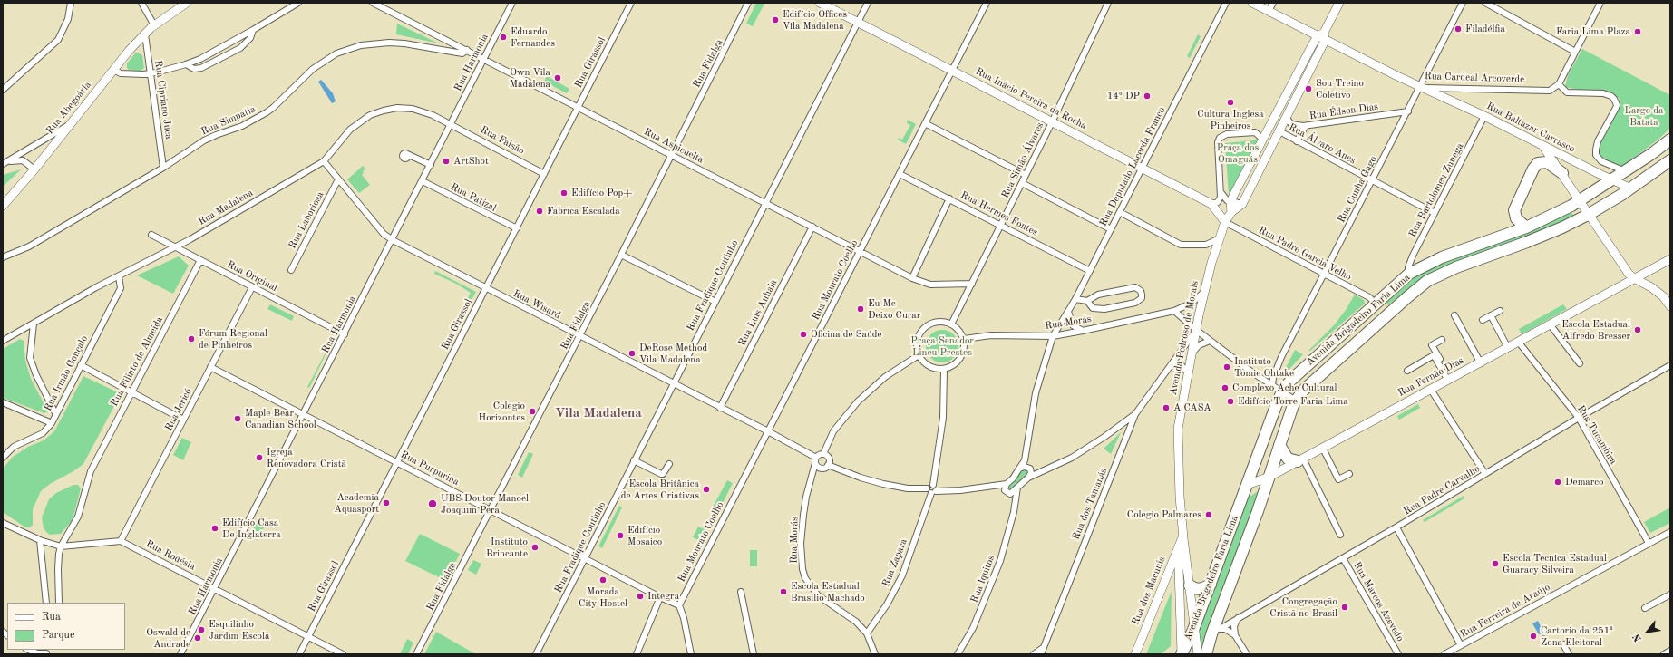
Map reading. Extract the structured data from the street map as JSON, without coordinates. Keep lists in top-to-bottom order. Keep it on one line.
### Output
{"streets":{"highway":["Avenida Brigadeiro Faria Lima"],"main road":["Rua Cardeal Arcoverde","Rua Inácio Pereira da Rocha","Rua Abegoária","Rua Baltazar Carrasco","Avenida Pedroso de Morais","Rua Fernão Dias","Rua dos Macunis"],"street":["Rua Harmonia","Rua Girassol","Rua Fidalga","Rua Cipriano Juca","Rua Édson Dias","Rua Simpatia","Rua Faisão","Rua Álvaro Anes","Rua Aspicuelta","Rua Simão Álvares","Rua Deputado Lacerda Franco","Rua Cunha Gago","Rua Bartolomeu Zunega","Rua Patizal","Rua Madalena","Rua Hermes Fontes","Rua Laboriosa","Rua Padre Garcia Velho","Rua Original","Rua Mourato Coelho","Rua Fradique Coutinho","Rua Wisard","Rua Luís Anhaia","Rua Morás","Rua Filinto de Almeida","Rua Irmão Gonçalo","Rua Jericó","Rua Tucambira","Rua Purpurina","Rua Padre Carvalho","Rua dos Tamanás","Rua Rodésia","Rua Zapara","Rua Iquitos","Rua Marcos Azevedo","Rua Ferreira de Araújo"]},"crossings":[["Rua Harmonia","Rua Faisão"],["Rua Harmonia","Rua Aspicuelta"],["Rua Harmonia","Rua Patizal"],["Rua Harmonia","Rua Madalena"],["Rua Harmonia","Rua Original"],["Rua Harmonia","Rua Wisard"],["Rua Harmonia","Rua Purpurina"],["Rua Harmonia","Rua Rodésia"],["Rua Girassol","Rua Faisão"],["Rua Girassol","Rua Aspicuelta"],["Rua Girassol","Rua Patizal"],["Rua Girassol","Rua Wisard"],["Rua Girassol","Rua Purpurina"],["Rua Girassol","Rua Rodésia"],["Rua Fidalga","Rua Aspicuelta"],["Rua Fidalga","Rua Wisard"],["Rua Fidalga","Rua Purpurina"],["Rua Cardeal Arcoverde","Rua Baltazar Carrasco"],["Rua Cardeal Arcoverde","Rua Cunha Gago"],["Rua Cardeal Arcoverde","Avenida Pedroso de Morais"],["Rua Inácio Pereira da Rocha","Rua Simão Álvares"],["Rua Inácio Pereira da Rocha","Rua Deputado Lacerda Franco"],["Rua Inácio Pereira da Rocha","Rua Padre Garcia Velho"],["Rua Inácio Pereira da Rocha","Rua Mourato Coelho"],["Rua Inácio Pereira da Rocha","Rua Fradique Coutinho"],["Rua Inácio Pereira da Rocha","Avenida Pedroso de Morais"],["Rua Cipriano Juca","Rua Abegoária"],["Rua Cipriano Juca","Rua Simpatia"],["Rua Édson Dias","Rua Cunha Gago"],["Rua Édson Dias","Avenida Pedroso de Morais"],["Rua Simpatia","Rua Aspicuelta"],["Rua Baltazar Carrasco","Rua Cunha Gago"],["Rua Baltazar Carrasco","Rua Bartolomeu Zunega"],["Rua Baltazar Carrasco","Avenida Brigadeiro Faria Lima"],["Rua Faisão","Rua Madalena"],["Rua Álvaro Anes","Rua Cunha Gago"],["Rua Álvaro Anes","Rua Bartolomeu Zunega"],["Rua Álvaro Anes","Avenida Pedroso de Morais"],["Rua Aspicuelta","Rua Simão Álvares"],["Rua Aspicuelta","Rua Mourato Coelho"],["Rua Aspicuelta","Rua Fradique Coutinho"],["Rua Aspicuelta","Rua Luís Anhaia"],["Rua Simão Álvares","Rua Hermes Fontes"],["Rua Simão Álvares","Rua Morás"],["Rua Deputado Lacerda Franco","Rua Hermes Fontes"],["Rua Deputado Lacerda Franco","Rua Morás"],["Rua Cunha Gago","Rua Padre Garcia Velho"],["Rua Bartolomeu Zunega","Avenida Brigadeiro Faria Lima"],["Rua Madalena","Rua Original"],["Rua Madalena","Rua Wisard"],["Rua Madalena","Rua Irmão Gonçalo"],["Rua Hermes Fontes","Rua Mourato Coelho"],["Rua Laboriosa","Rua Wisard"],["Rua Padre Garcia Velho","Avenida Brigadeiro Faria Lima"],["Rua Padre Garcia Velho","Avenida Pedroso de Morais"],["Rua Original","Rua Filinto de Almeida"],["Rua Original","Rua Jericó"],["Rua Mourato Coelho","Rua Wisard"],["Rua Mourato Coelho","Rua Purpurina"],["Rua Fradique Coutinho","Rua Wisard"],["Rua Fradique Coutinho","Rua Purpurina"],["Rua Wisard","Rua Luís Anhaia"],["Rua Wisard","Rua Morás"],["Avenida Brigadeiro Faria Lima","Avenida Pedroso de Morais"],["Avenida Brigadeiro Faria Lima","Rua Fernão Dias"],["Avenida Brigadeiro Faria Lima","Rua Padre Carvalho"],["Rua Morás","Avenida Pedroso de Morais"],["Rua Morás","Rua Zapara"],["Avenida Pedroso de Morais","Rua dos Tamanás"],["Avenida Pedroso de Morais","Rua dos Macunis"],["Rua Fernão Dias","Rua Tucambira"],["Rua Jericó","Rua Purpurina"],["Rua Jericó","Rua Rodésia"],["Rua Tucambira","Rua Padre Carvalho"],["Rua Tucambira","Rua Ferreira de Araújo"],["Rua Padre Carvalho","Rua Marcos Azevedo"]],"districts":["Vila Madalena"],"parks":["Largo da Batata","Praça dos Omaguás","Praça Senador Lineu Prestes"],"places":["Edifício Offices Vila Madalena","Filadélfia","Faria Lima Plaza","Eduardo Fernandes","Own Vila Madalena","Sou Treino Coletivo","14º DP","Cultura Inglesa Pinheiros","ArtShot","Edifício Pop+","Fabrica Escalada","Eu Me Deixo Curar","Escola Estadual Alfredo Bresser","Oficina de Saúde","Fórum Regional de Pinheiros","DeRose Method Vila Madalena","Instituto Tomie Ohtake","Complexo Āche Cultural","Edifício Torre Faria Lima","A CASA","Colegio Horizontes","Maple Bear Canadian School","Igreja Renovadora Cristã","Demarco","Escola Britânica de Artes Criativas","Academia Aquasport","UBS Doutor Manoel Joaquim Pera","Colegio Palmares","Edifício Casa De Inglaterra","Edifício Mosaico","Instituto Brincante","Escola Tecnica Estadual Guaracy Silveira","Morada City Hostel","Escola Estadual Brasilio Machado","Integra","Congregação Cristã no Brasil","Esquilinho Jardim Escola","Cartorio da 251ª Zona Eleitoral","Oswald de Andrade"],"legend":["Rua","Parque"],"north":"bottom left"}
